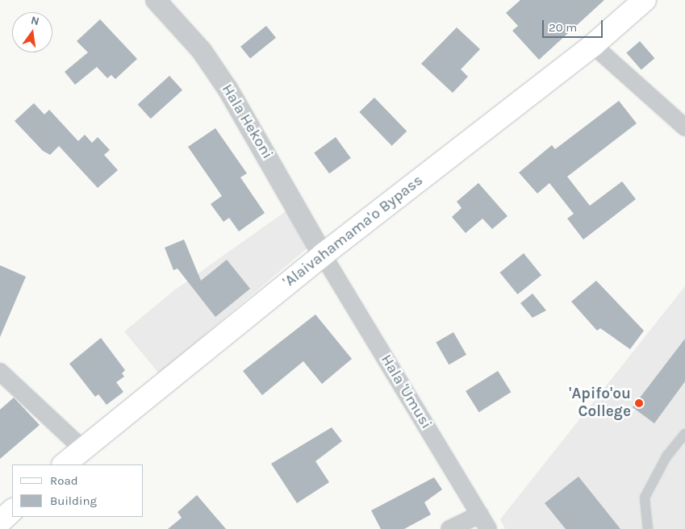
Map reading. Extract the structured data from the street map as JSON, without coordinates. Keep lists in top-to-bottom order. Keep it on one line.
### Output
{"streets":{"main road":["'Alaivahamama'o Bypass"],"street":["Hala Hekoni","Hala 'Umusi"]},"crossings":[["Hala Hekoni","'Alaivahamama'o Bypass"],["Hala Hekoni","Hala 'Umusi"],["'Alaivahamama'o Bypass","Hala 'Umusi"]],"places":["'Apifo'ou College"],"legend":["Road","Building"],"scale_bar":"20 m","north":"top"}
